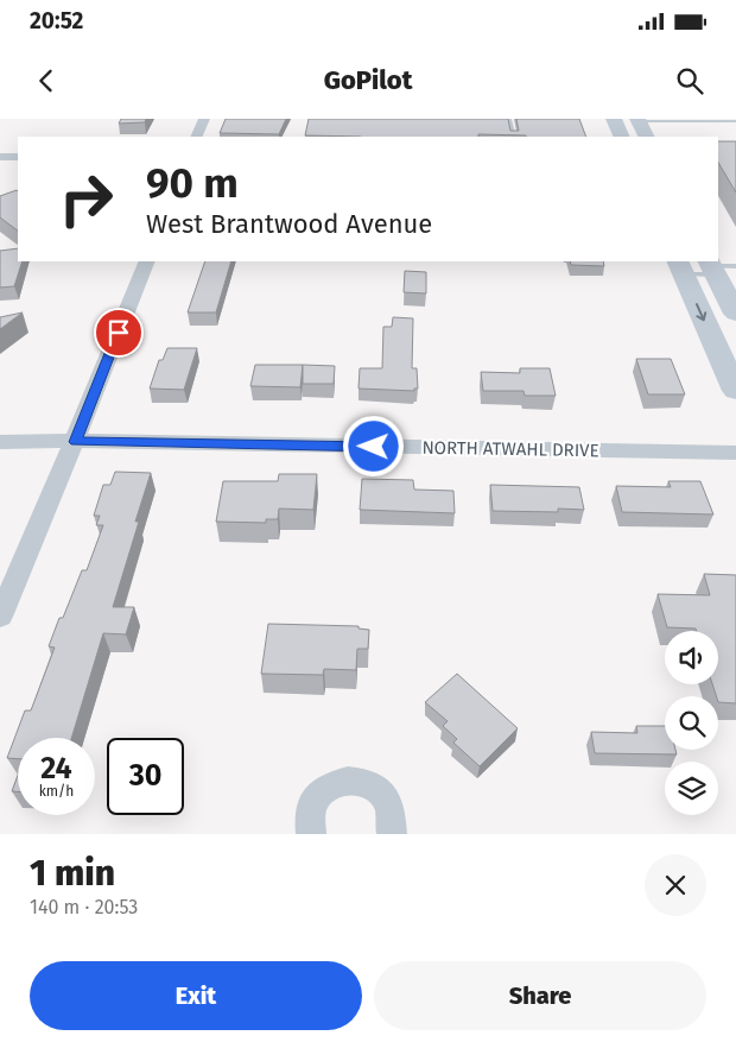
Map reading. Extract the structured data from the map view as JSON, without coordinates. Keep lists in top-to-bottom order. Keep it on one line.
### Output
{"streets":{"street":["NORTH ATWAHL DRIVE"]},"page":{"status":"20:52","header":"GoPilot","turn":["90 m","West Brantwood Avenue"],"speed":"24 km/h","limit":"30","heading":["1 min","140 m · 20:53"],"buttons":["Exit","Share"]}}
